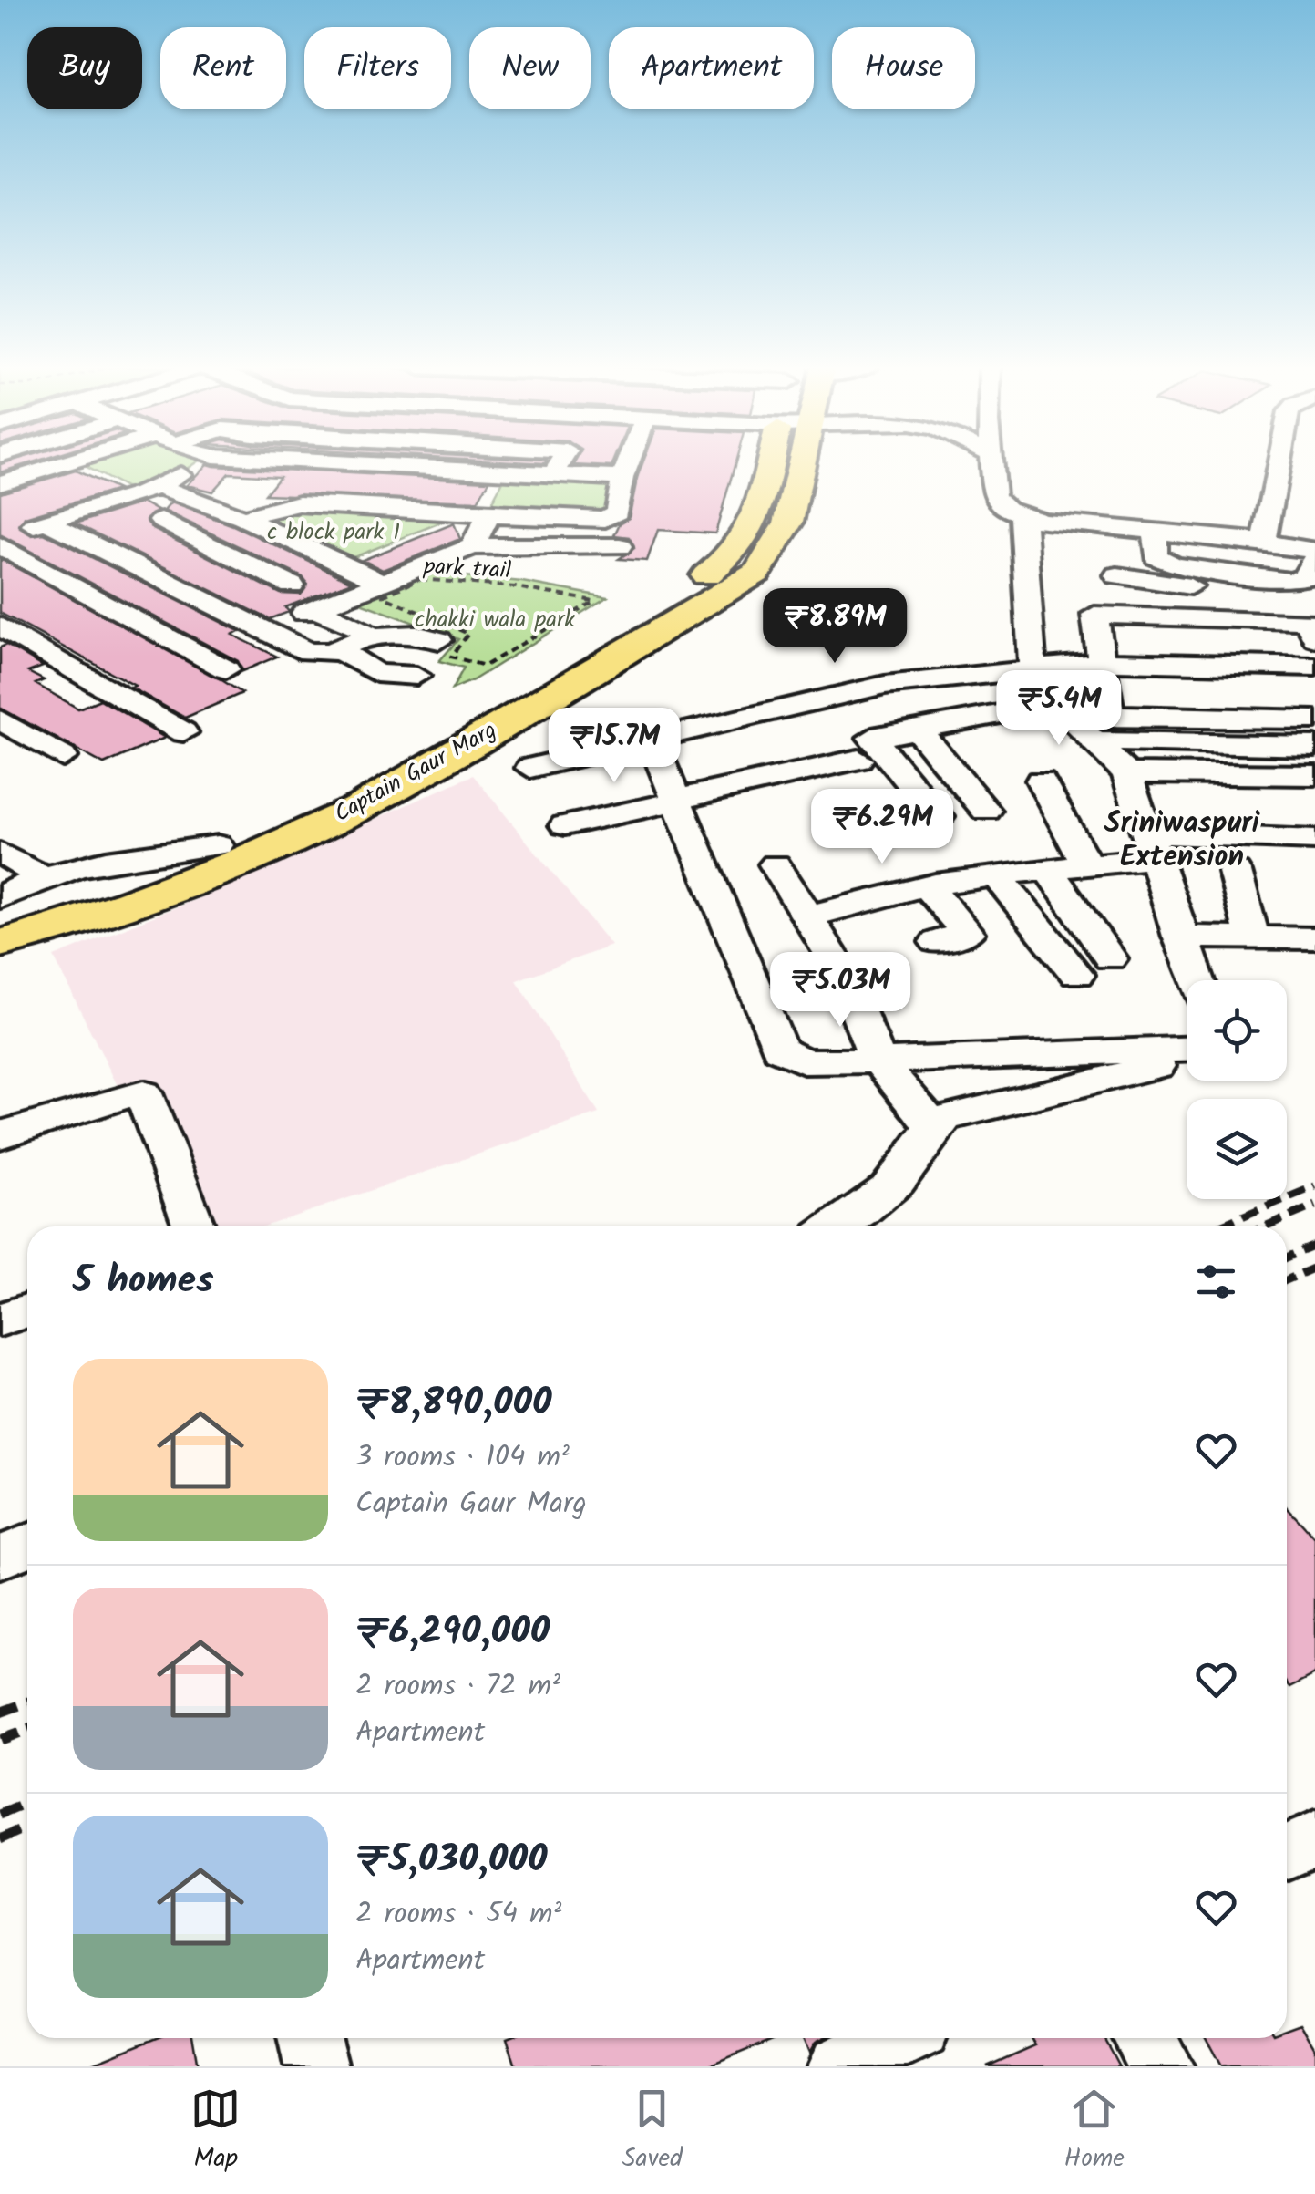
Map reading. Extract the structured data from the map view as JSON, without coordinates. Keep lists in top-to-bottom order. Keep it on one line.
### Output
{"streets":{"main road":["Captain Gaur Marg"],"path":["park trail"]},"districts":["Sriniwaspuri Extension"],"parks":["c block park 1","chakki wala park"],"page":{"chip":["Buy","Rent","Filters","New","Apartment","House"],"price":["₹8.89M","₹5.4M","₹15.7M","₹6.29M","₹5.03M"],"heading":"5 homes","list":[{"name":"₹8,890,000","note":"3 rooms · 104 m² · Captain Gaur Marg"},{"name":"₹6,290,000","note":"2 rooms · 72 m² · Apartment"},{"name":"₹5,030,000","note":"2 rooms · 54 m² · Apartment"}],"tabs":["Map","Saved","Home"]}}
